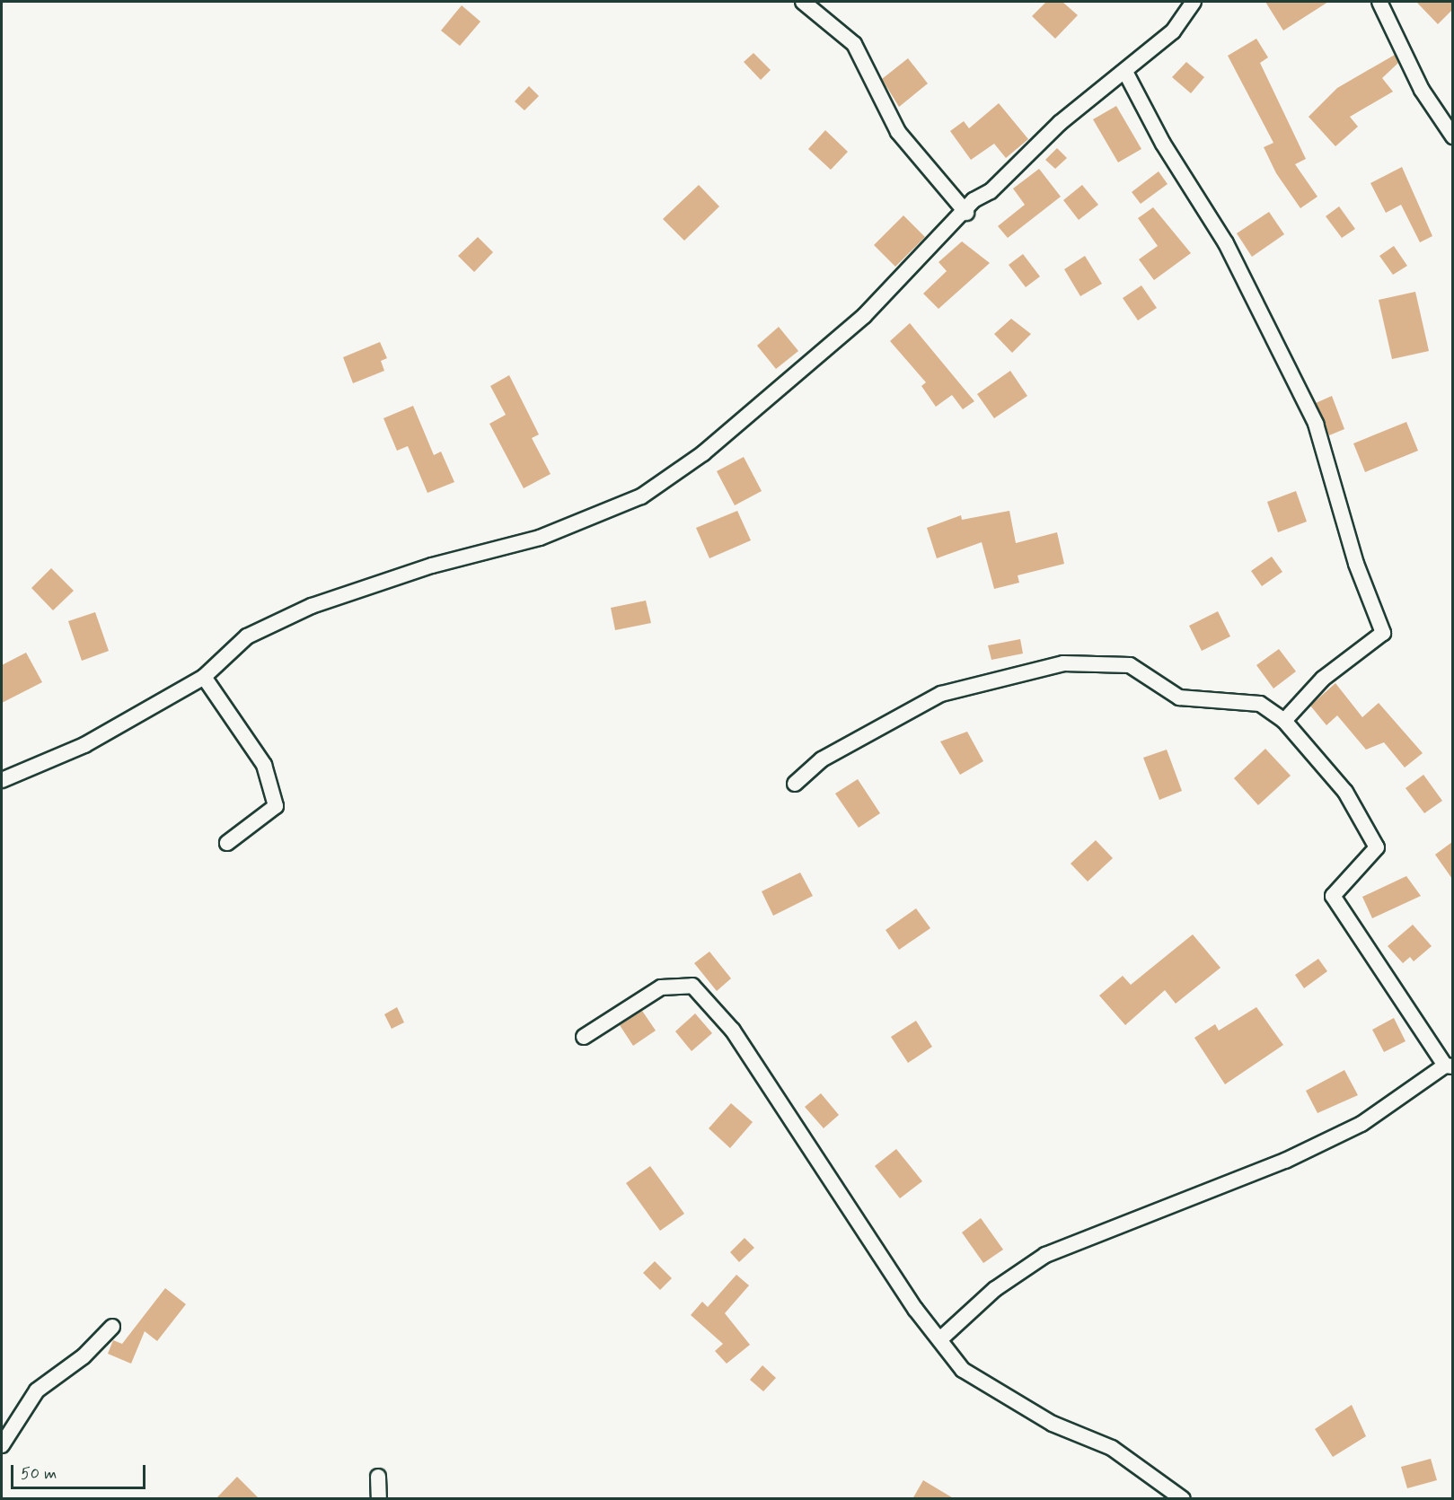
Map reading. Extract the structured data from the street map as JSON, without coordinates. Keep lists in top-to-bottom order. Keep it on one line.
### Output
{"scale_bar":"50 m"}
